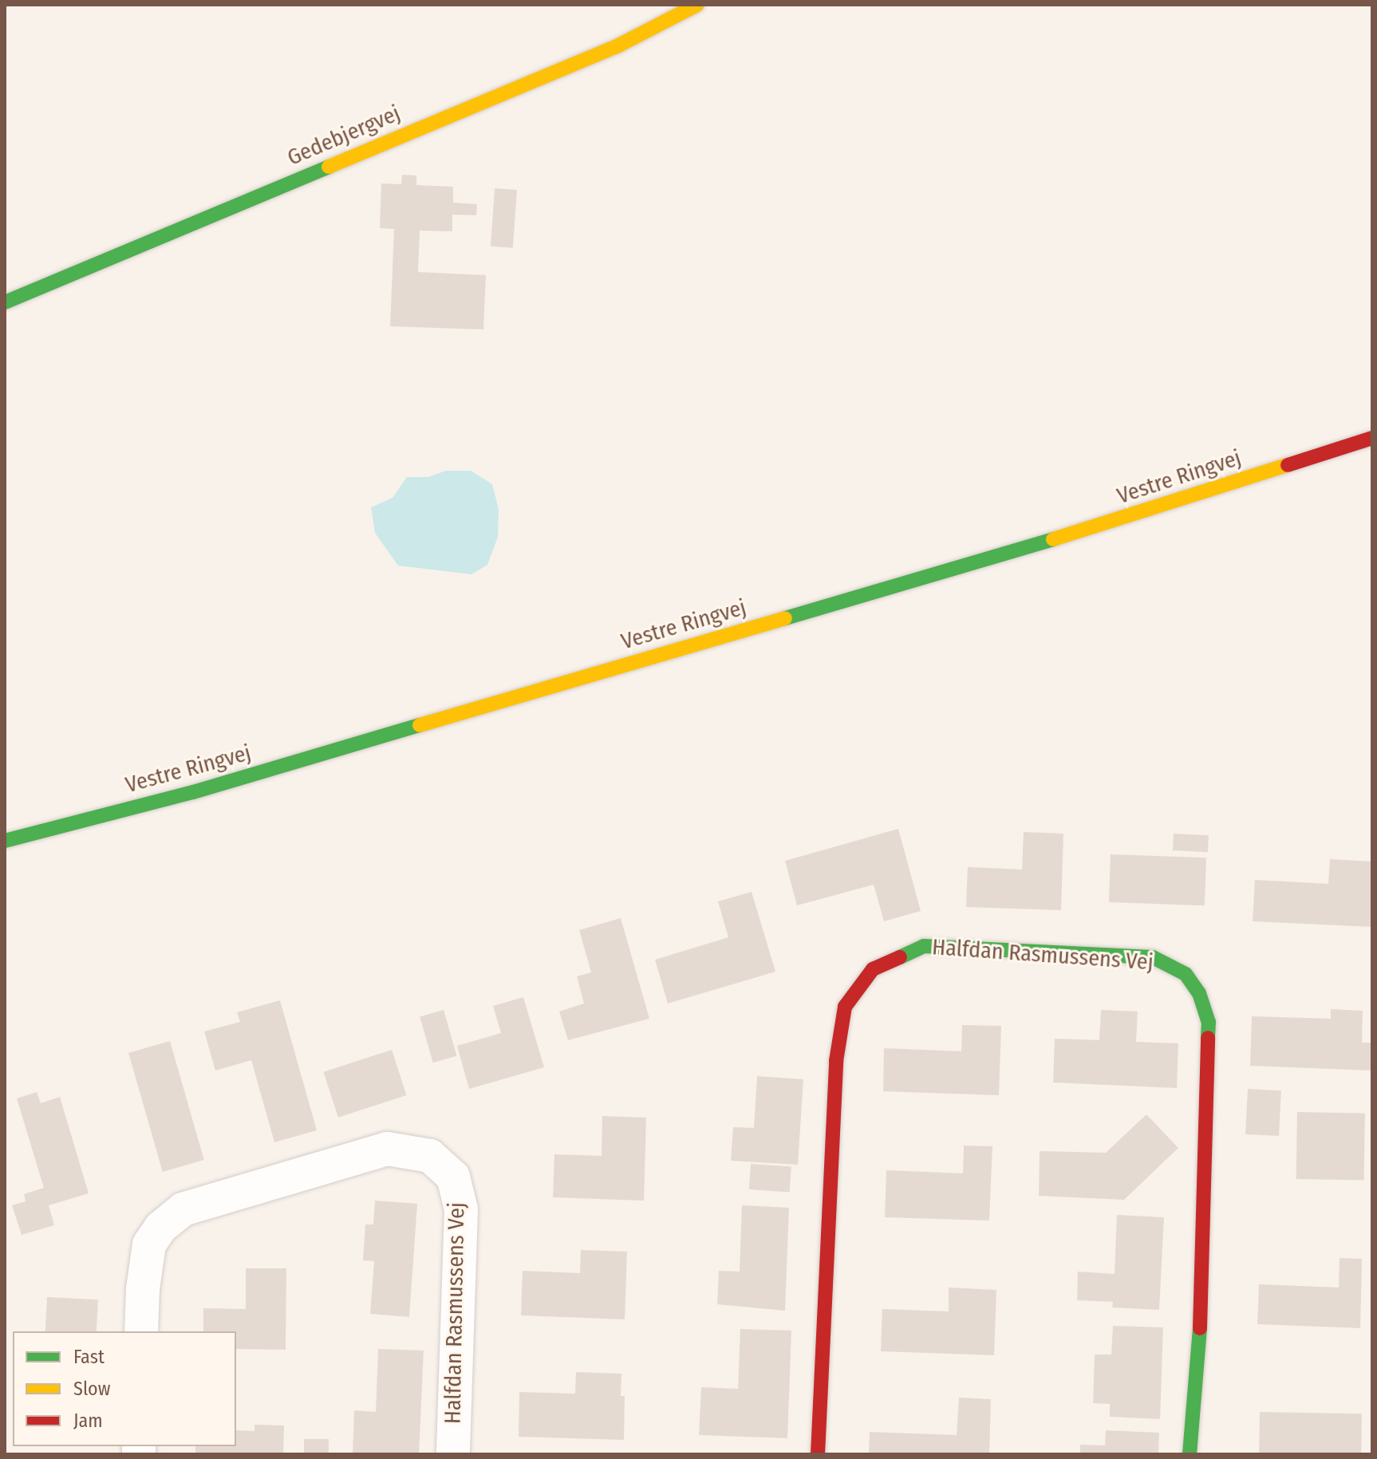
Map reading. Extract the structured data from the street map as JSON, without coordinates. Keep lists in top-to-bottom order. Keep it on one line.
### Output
{"streets":{"street":["Gedebjergvej","Vestre Ringvej","Halfdan Rasmussens Vej"]},"legend":["Fast","Slow","Jam"]}
